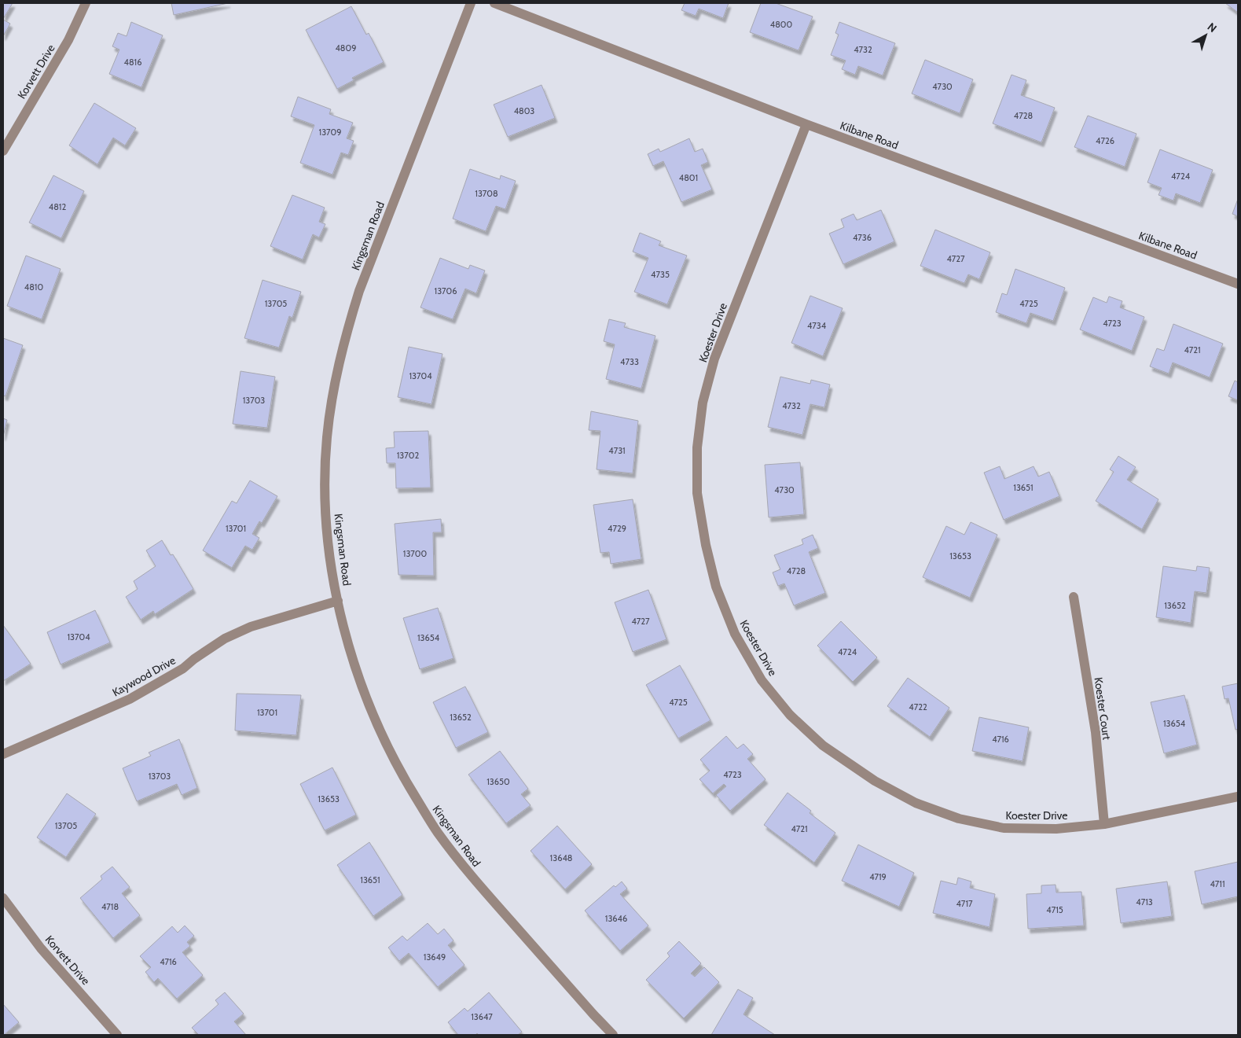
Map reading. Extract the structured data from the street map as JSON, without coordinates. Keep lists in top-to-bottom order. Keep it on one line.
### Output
{"streets":{"street":["Korvett Drive","Kilbane Road","Kingsman Road","Koester Drive","Kaywood Drive","Koester Court"]},"crossings":[["Kilbane Road","Koester Drive"],["Kingsman Road","Kaywood Drive"],["Koester Drive","Koester Court"]],"house_numbers":["4800","4809","4732","4816","4730","4803","4728","13709","4726","4724","4801","13708","4812","4736","4727","4735","4810","13706","13705","4725","4723","4734","4721","4733","13704","13703","4732","4731","13702","13651","4730","13701","4729","13700","13653","4728","13652","4727","13704","13654","4724","4725","4722","13701","13652","13654","4716","4723","13703","13650","13653","13705","4721","13648","4719","13651","4711","4713","4717","4718","4715","13646","13649","4716","13647"],"north":"top right"}
